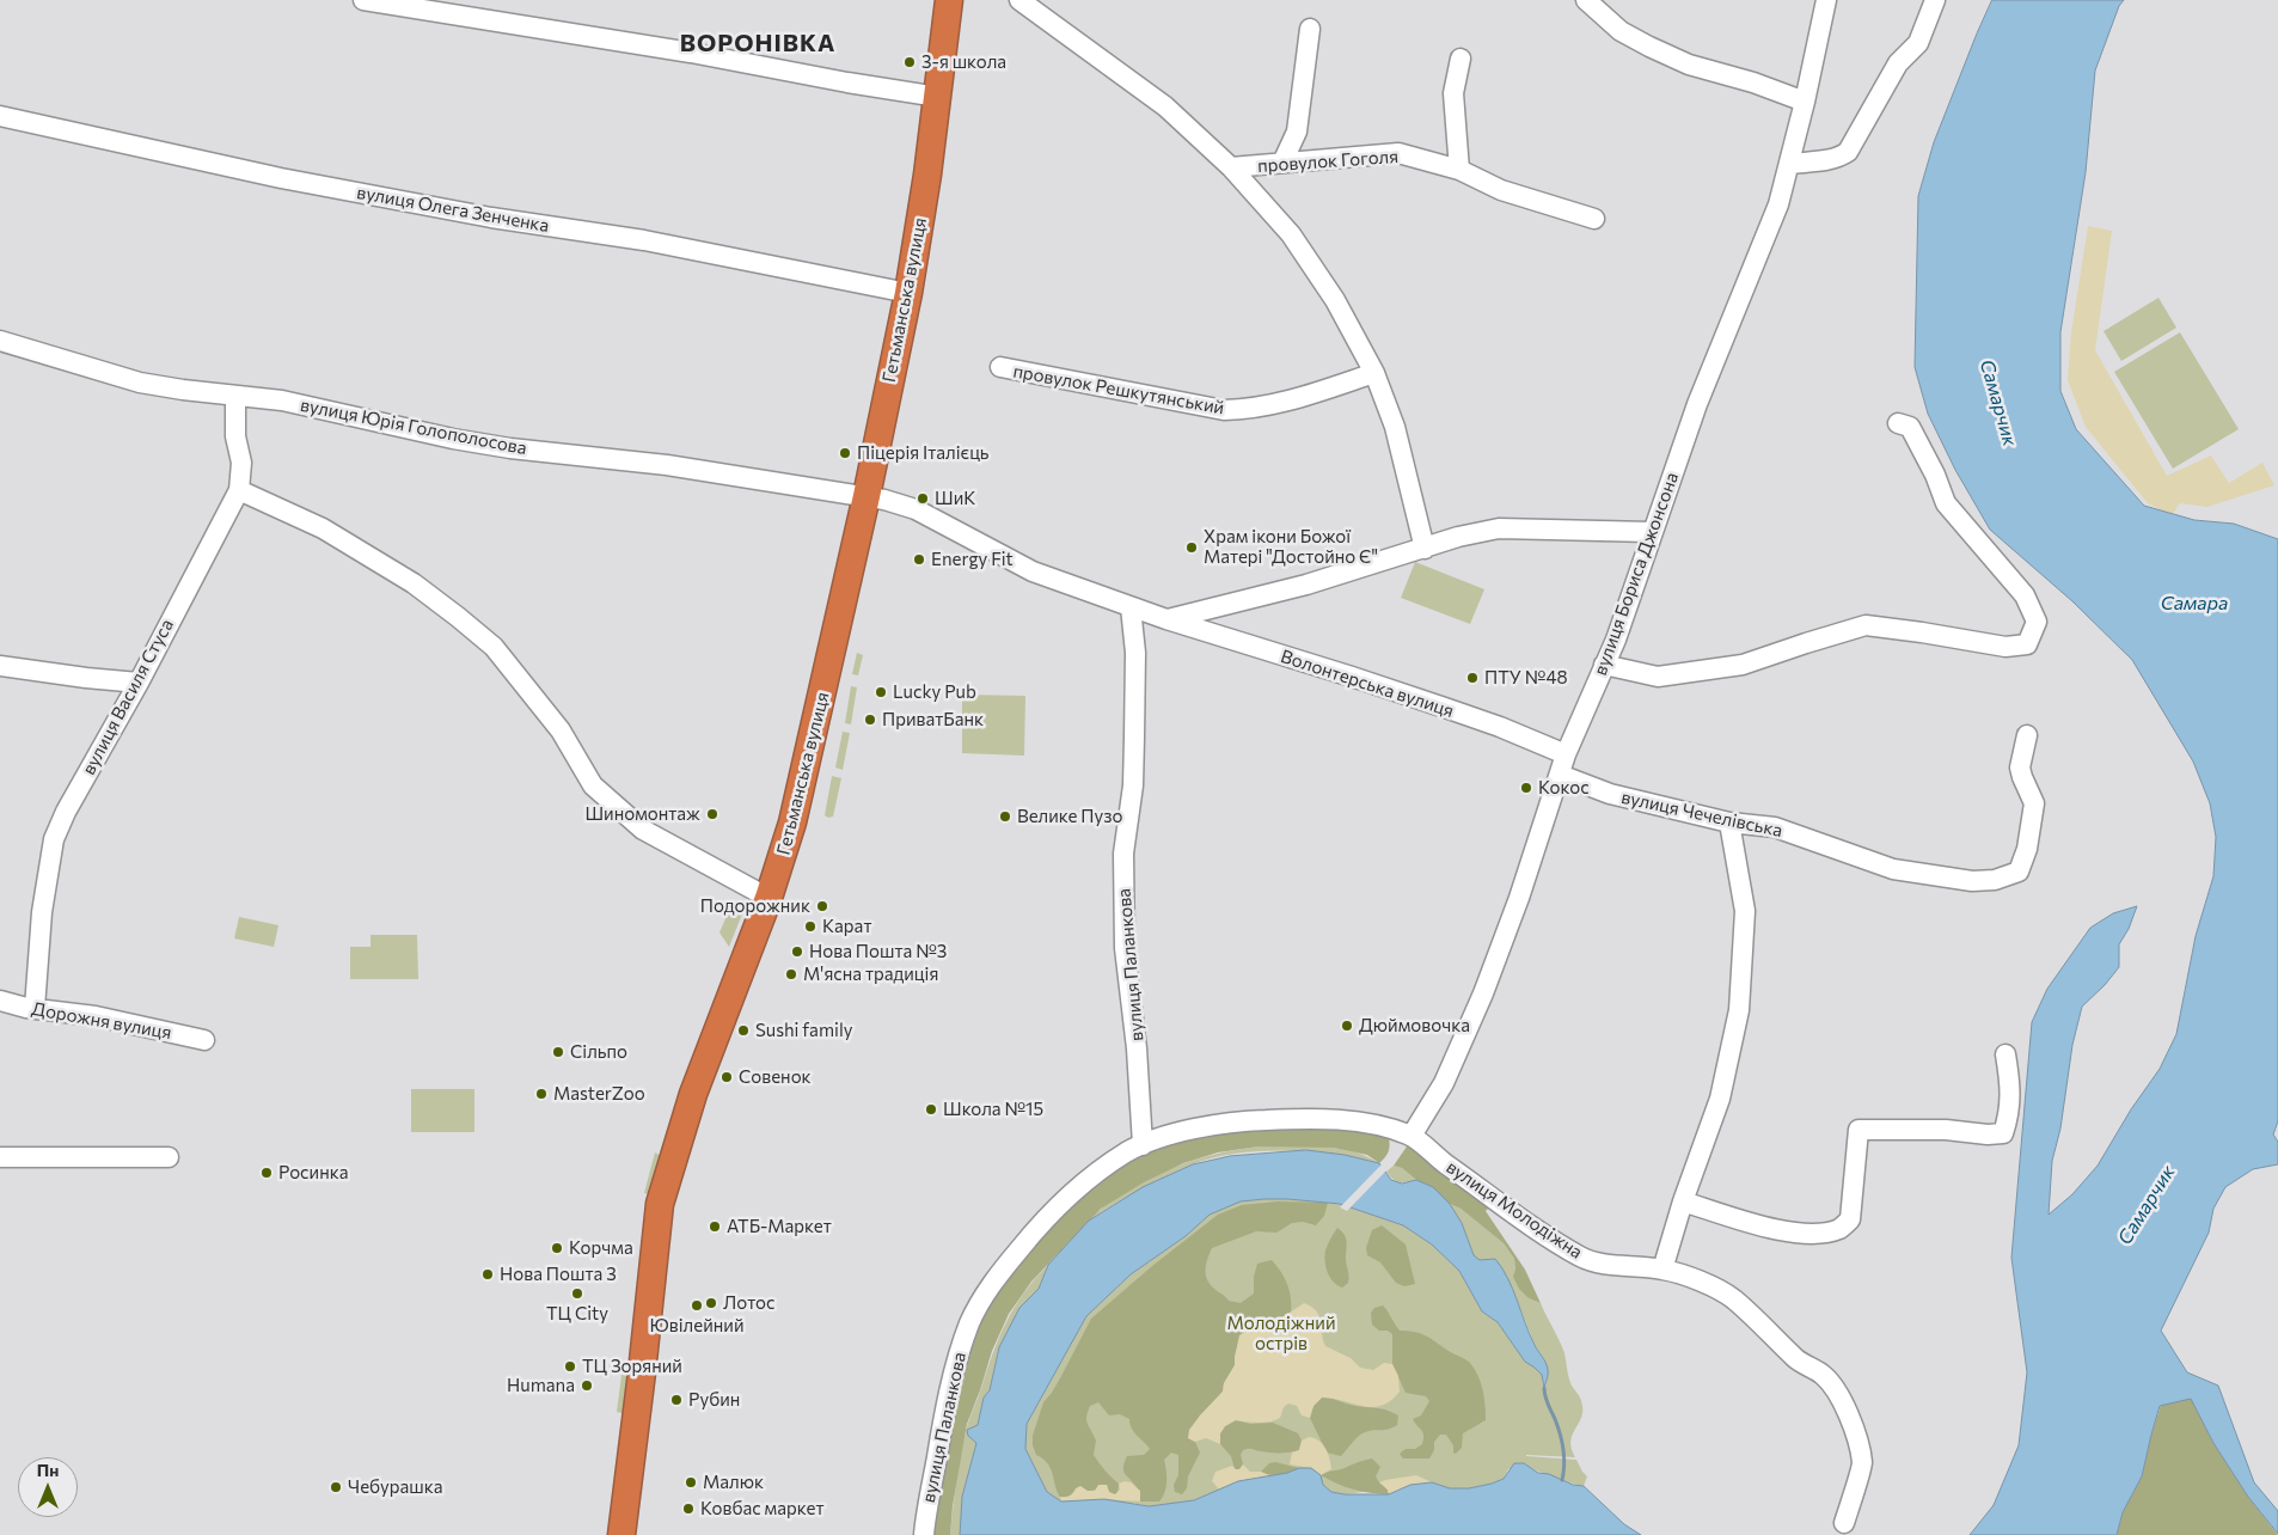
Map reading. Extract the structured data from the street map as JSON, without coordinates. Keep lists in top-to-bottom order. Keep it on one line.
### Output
{"streets":{"highway":["Гетьманська вулиця"],"street":["провулок Гоголя","вулиця Олега Зенченка","провулок Решкутянський","вулиця Юрія Голополосова","вулиця Бориса Джонсона","Волонтерська вулиця","вулиця Василя Стуса","вулиця Чечелівська","вулиця Паланкова","Дорожня вулиця","вулиця Молодіжна"]},"crossings":[["вулиця Олега Зенченка","Гетьманська вулиця"],["Гетьманська вулиця","вулиця Юрія Голополосова"],["Гетьманська вулиця","Волонтерська вулиця"],["вулиця Юрія Голополосова","Волонтерська вулиця"],["вулиця Юрія Голополосова","вулиця Василя Стуса"],["вулиця Бориса Джонсона","Волонтерська вулиця"],["вулиця Бориса Джонсона","вулиця Чечелівська"],["вулиця Бориса Джонсона","вулиця Паланкова"],["вулиця Бориса Джонсона","вулиця Молодіжна"],["Волонтерська вулиця","вулиця Паланкова"],["вулиця Василя Стуса","Дорожня вулиця"],["вулиця Паланкова","вулиця Молодіжна"]],"districts":["ВОРОНІВКА"],"water":["Самарчик","Самара"],"parks":["Молодіжний острів"],"places":["3-я школа","Піцерія Італієць","ШиК","Храм ікони Божої Матері \"Достойно Є\"","Energy Fit","ПТУ №48","Lucky Pub","ПриватБанк","Кокос","Шиномонтаж","Велике Пузо","Подорожник","Карат","Нова Пошта №3","М'ясна традиція","Дюймовочка","Sushi family","Сільпо","Совенок","MasterZoo","Школа №15","Росинка","АТБ-Маркет","Корчма","Нова Пошта 3","ТЦ City","Лотос","Ювілейний","ТЦ Зоряний","Humana","Рубин","Малюк","Чебурашка","Ковбас маркет"],"north":"top"}
